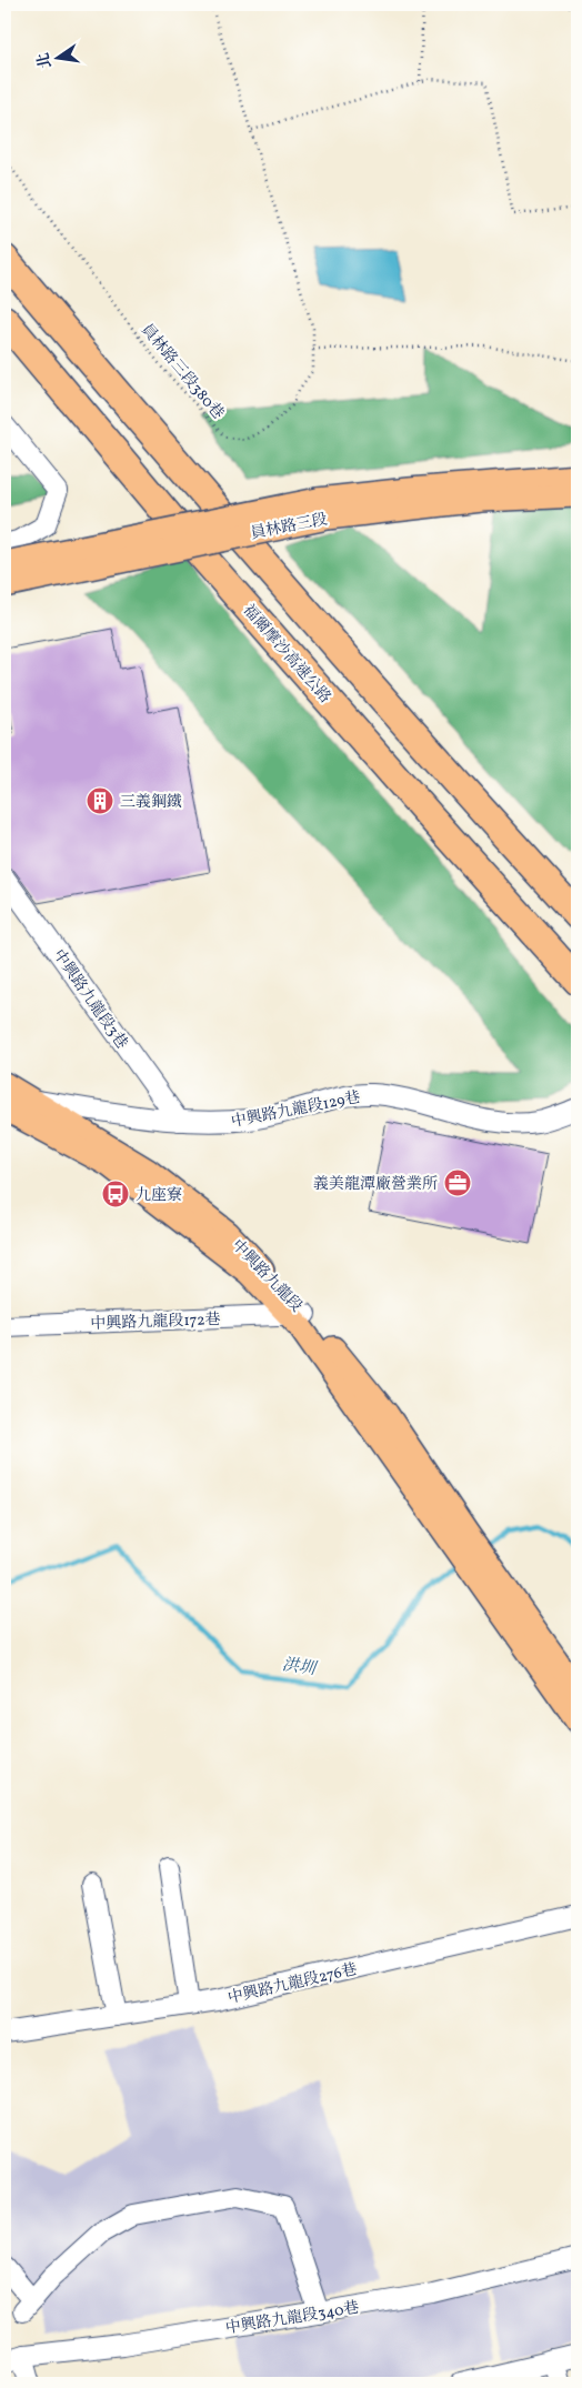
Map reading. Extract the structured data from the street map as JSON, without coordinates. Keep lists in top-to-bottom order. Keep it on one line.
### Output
{"streets":{"highway":["福爾摩沙高速公路"],"main road":["員林路三段","中興路九龍段"],"street":["中興路九龍段3巷","中興路九龍段129巷","中興路九龍段172巷","中興路九龍段276巷","中興路九龍段340巷"],"path":["員林路三段380巷"]},"crossings":[["中興路九龍段3巷","中興路九龍段129巷"],["中興路九龍段129巷","中興路九龍段"],["中興路九龍段","中興路九龍段172巷"]],"water":["洪圳"],"places":{"building":["三義鋼鐵"],"office":["義美龍潭廠營業所"],"bus stop":["九座寮"]},"north":"left"}
